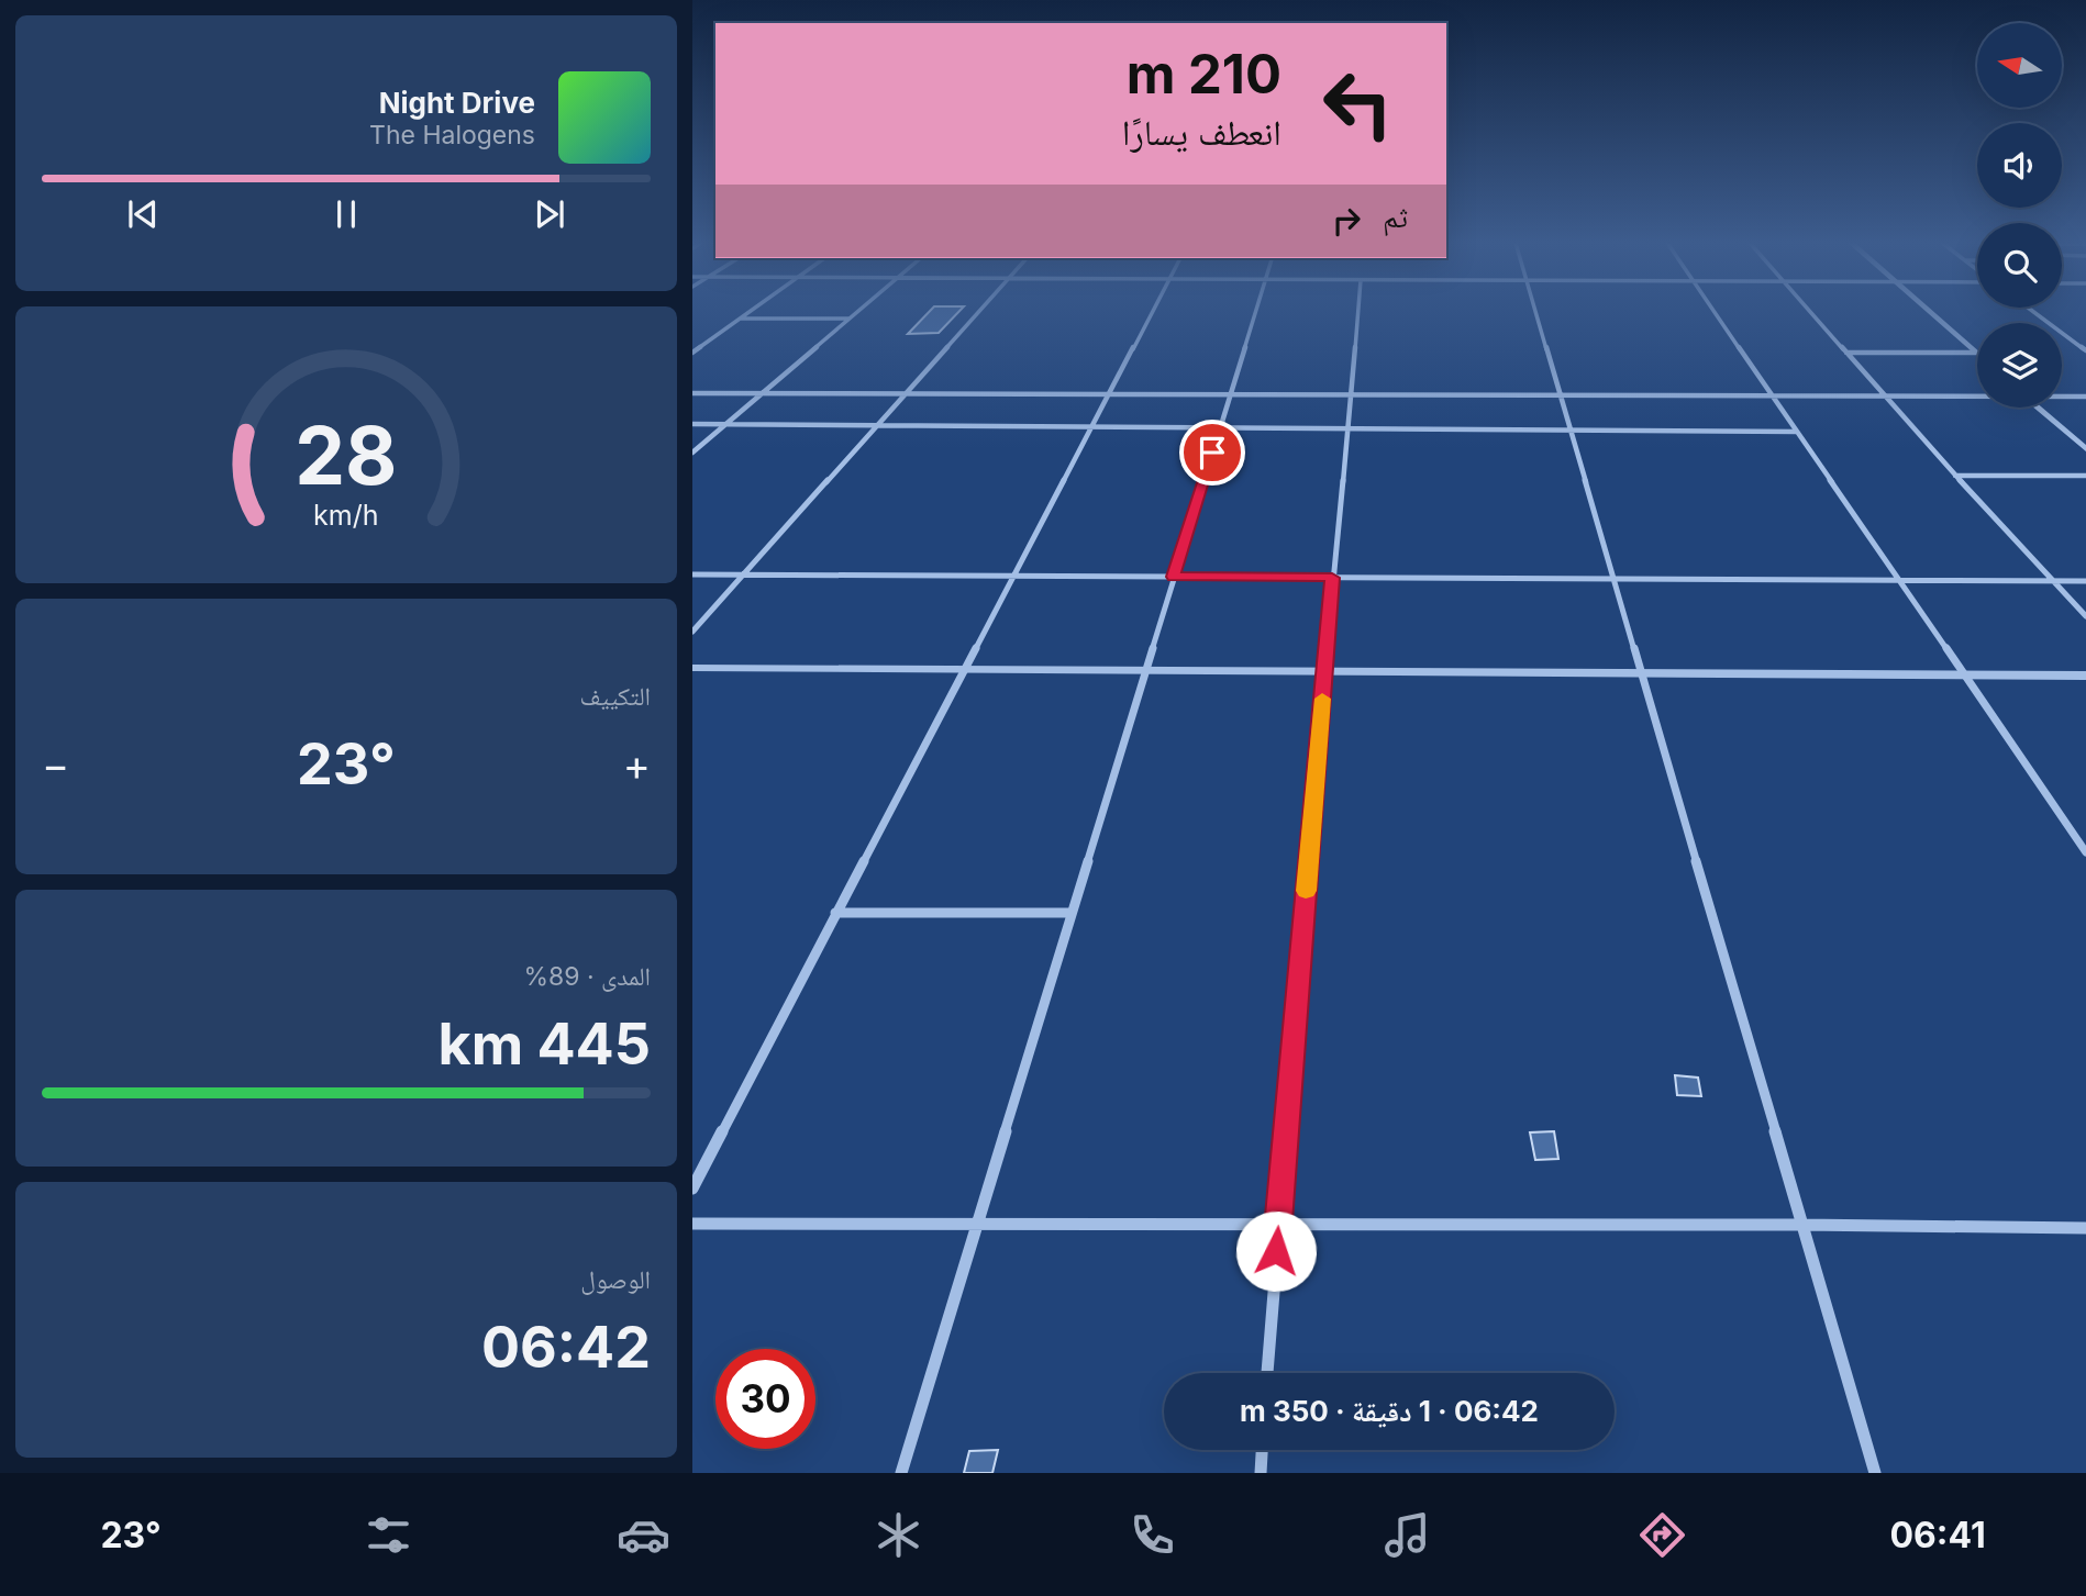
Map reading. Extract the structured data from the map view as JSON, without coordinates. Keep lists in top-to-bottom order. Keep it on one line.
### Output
{"north":"left","page":{"turn":["210 m","انعطف يسارًا"],"song":["Night Drive","The Halogens"],"then":"ثم","tile":["التكييف",["المدى · 89%","445 km"],["الوصول","06:42"]],"heat":["−","23°","+"],"limit":"30","trip":"06:42 · 1 دقيقة · 350 m","tabs":["06:41","23°"],"gauge":["28","km/h"]}}
